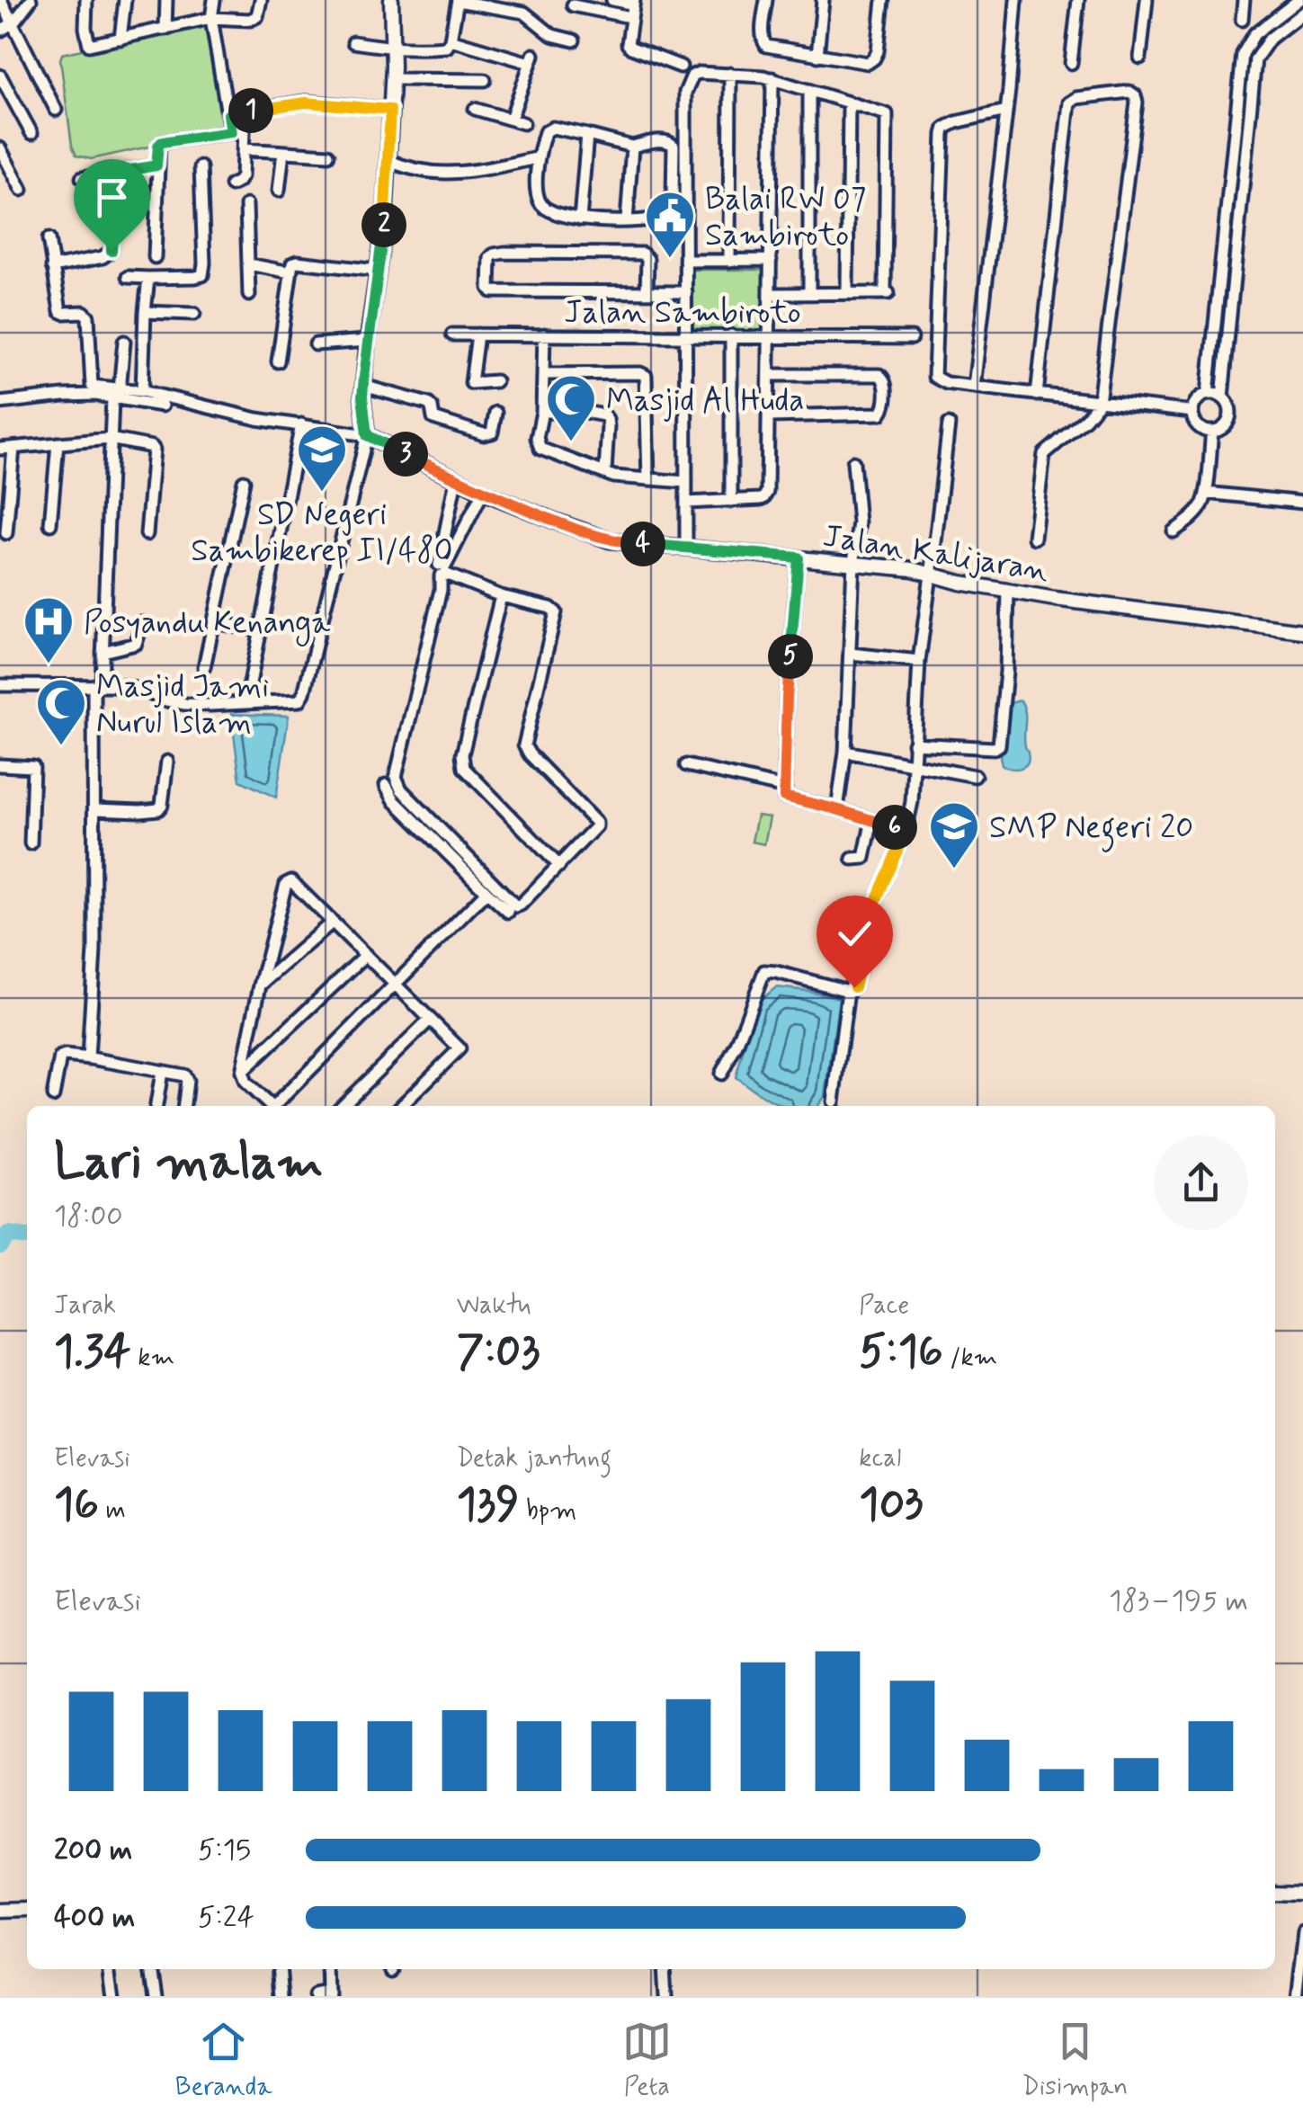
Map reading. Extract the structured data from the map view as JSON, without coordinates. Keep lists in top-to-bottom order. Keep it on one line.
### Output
{"streets":{"street":["Jalan Sambiroto","Jalan Kalijaran"]},"places":{"public building":["Balai RW 07 Sambiroto"],"mosque":["Masjid Al Huda","Masjid Jami Nurul Islam"],"school or university":["SD Negeri Sambikerep II/480","SMP Negeri 20"],"hospital":["Posyandu Kenanga"]},"page":{"pins":["1","2","3","4","5","6"],"heading":["Lari malam","18:00"],"stats":[["Jarak","1.34 km"],["Waktu","7:03"],["Pace","5:16 /km"],["Elevasi","16 m"],["Detak jantung","139 bpm"],["kcal","103"]],"chart":["Elevasi","183–195 m"],"list":[{"name":"200 m","note":"5:15"},{"name":"400 m","note":"5:24"}],"tabs":["Beranda","Peta","Disimpan"]}}
